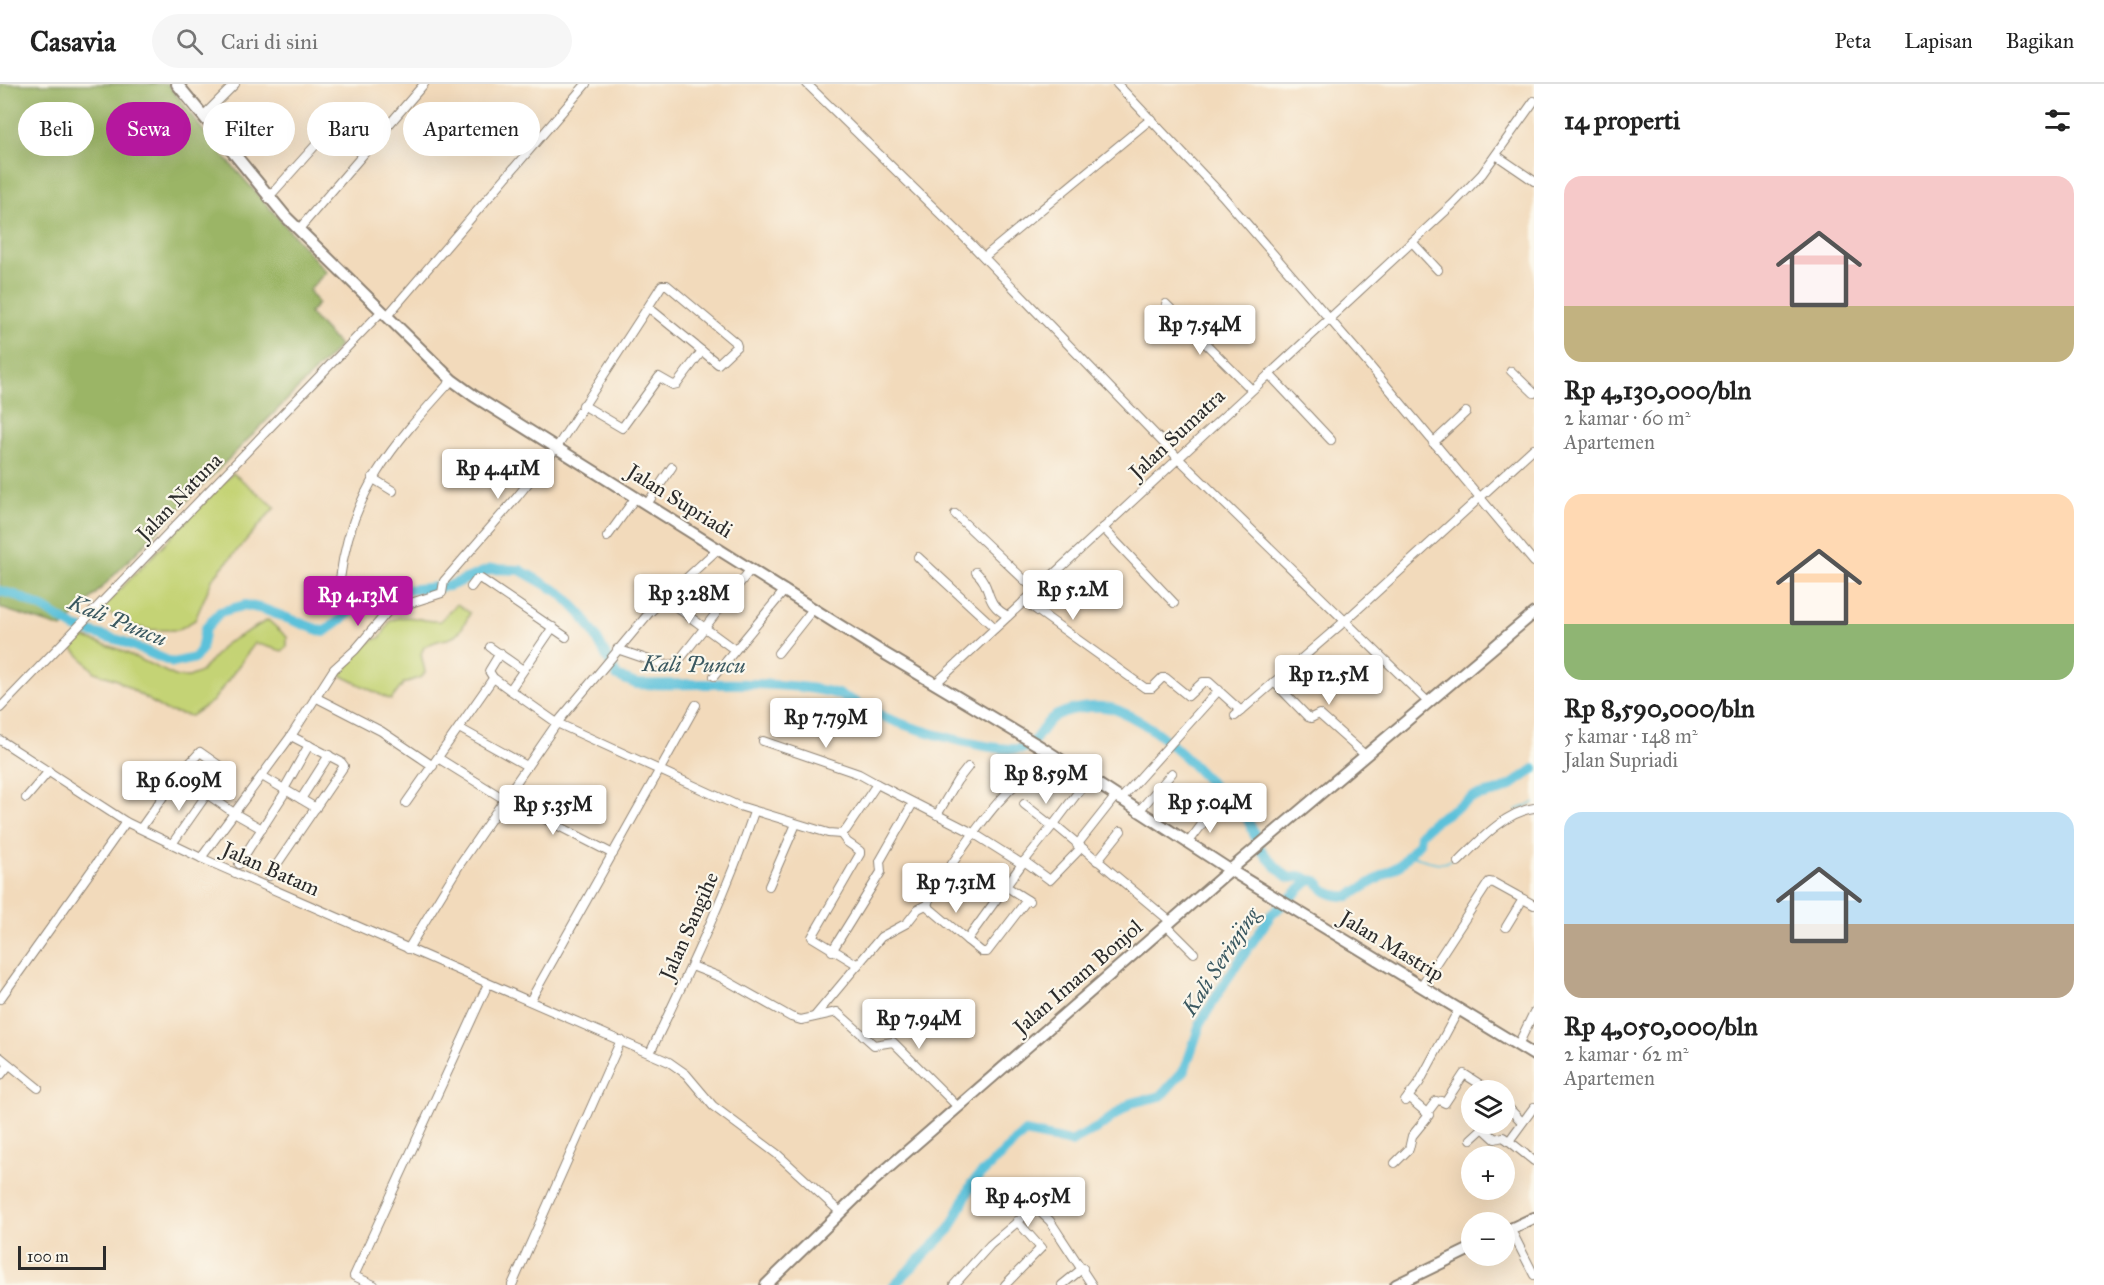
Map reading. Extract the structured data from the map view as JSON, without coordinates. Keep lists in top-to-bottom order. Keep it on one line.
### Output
{"streets":{"main road":["Jalan Supriadi","Jalan Mastrip","Jalan Imam Bonjol"],"street":["Jalan Sumatra","Jalan Natuna","Jalan Batam","Jalan Sangihe"]},"crossings":[["Jalan Sumatra","Jalan Supriadi"],["Jalan Natuna","Jalan Supriadi"],["Jalan Supriadi","Jalan Mastrip"],["Jalan Supriadi","Jalan Imam Bonjol"],["Jalan Batam","Jalan Sangihe"],["Jalan Batam","Jalan Imam Bonjol"],["Jalan Mastrip","Jalan Imam Bonjol"]],"water":["Kali Puncu","Kali Serinjing"],"scale_bar":"100 m","page":{"header":"Casavia","search":"Cari di sini","nav":["Peta","Lapisan","Bagikan"],"heading":"14 properti","chip":["Beli","Sewa","Filter","Baru","Apartemen"],"list":[{"name":"Rp 4,130,000/bln","note":"2 kamar · 60 m² · Apartemen"},{"name":"Rp 8,590,000/bln","note":"5 kamar · 148 m² · Jalan Supriadi"},{"name":"Rp 4,050,000/bln","note":"2 kamar · 62 m² · Apartemen"}],"price":["Rp 7.54M","Rp 4.41M","Rp 5.2M","Rp 3.28M","Rp 4.13M","Rp 12.5M","Rp 7.79M","Rp 8.59M","Rp 6.09M","Rp 5.04M","Rp 5.35M","Rp 7.31M","Rp 7.94M","Rp 4.05M"],"map_buttons":["+","−"],"scale":"100 m"}}
